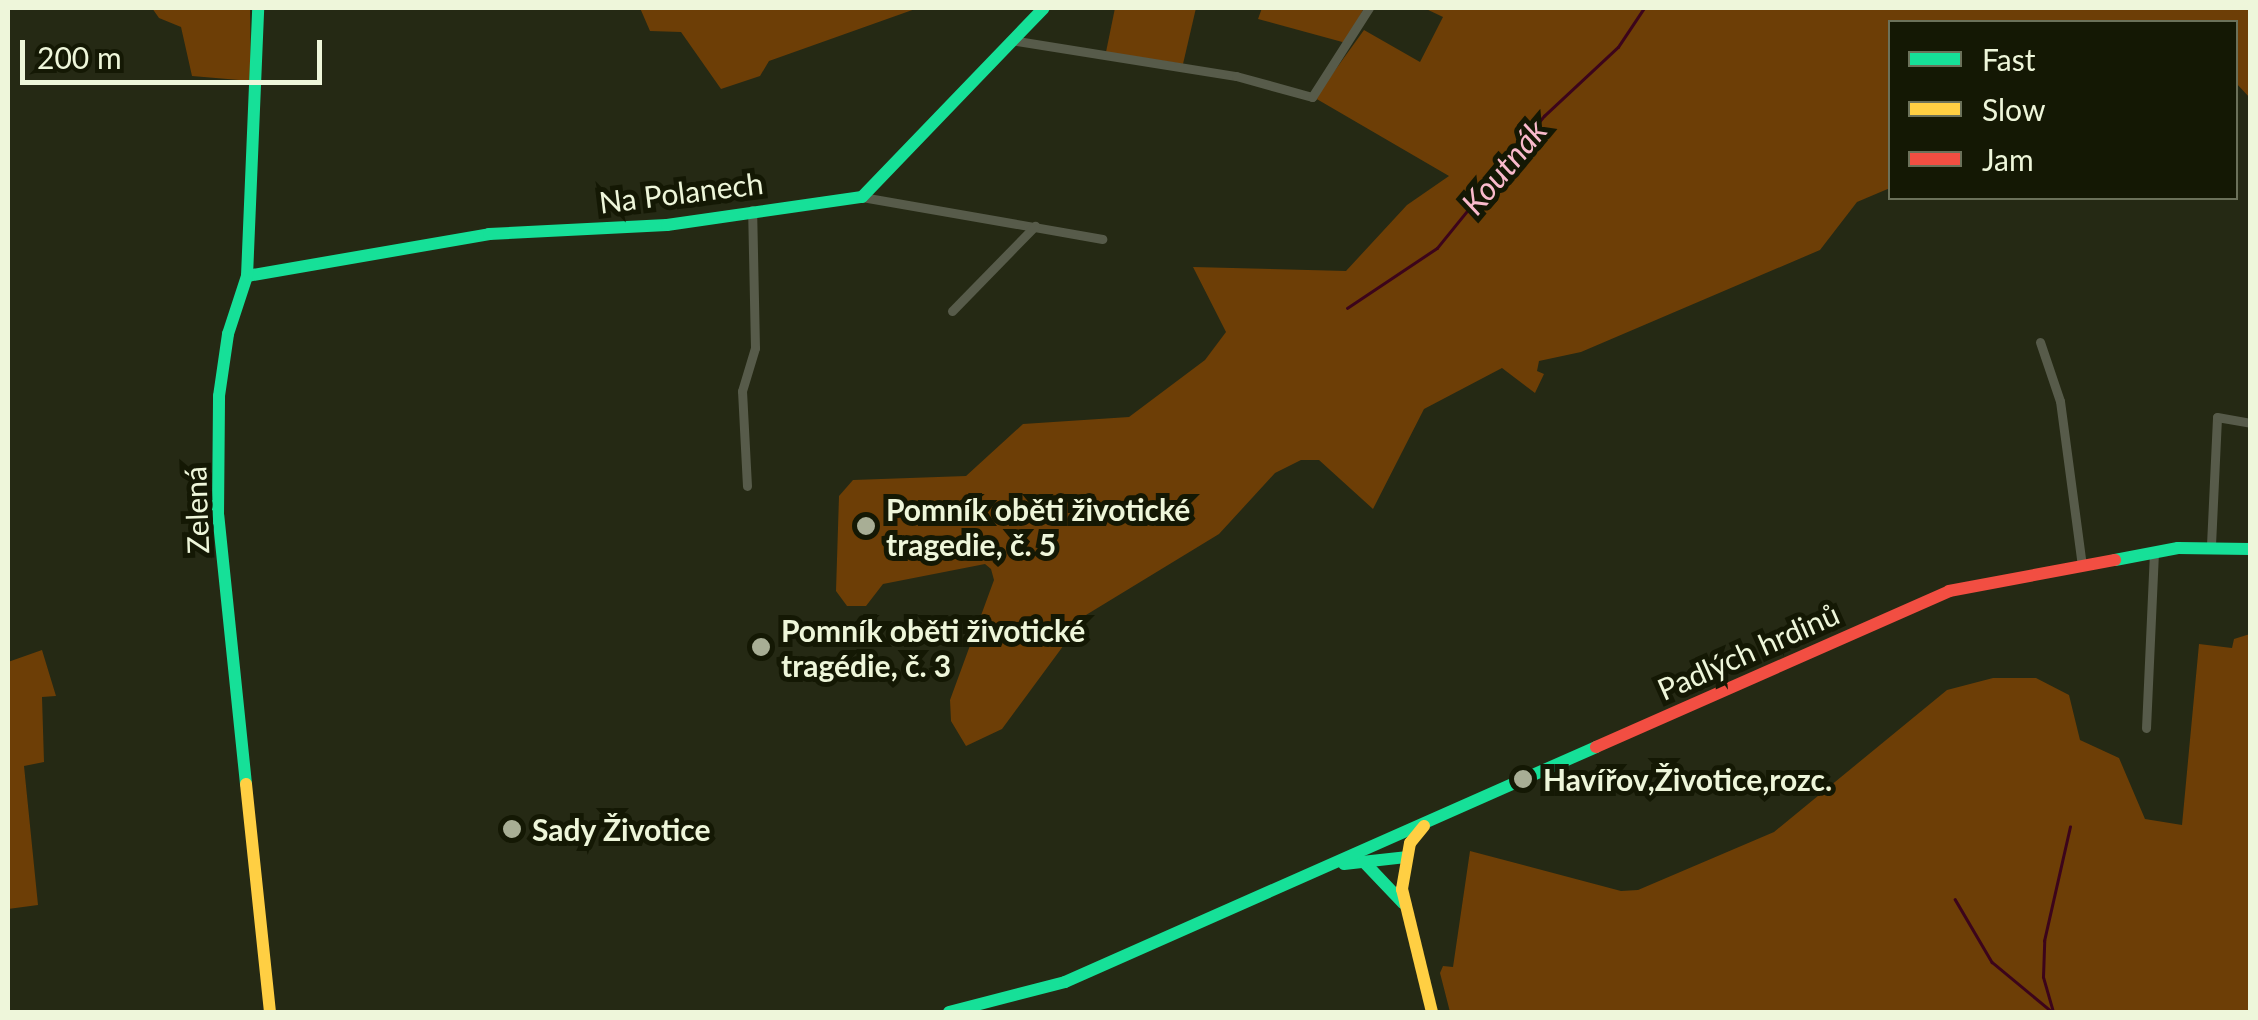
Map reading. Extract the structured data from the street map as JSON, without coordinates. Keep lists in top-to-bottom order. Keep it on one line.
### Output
{"streets":{"street":["Na Polanech","Zelená","Padlých hrdinů"]},"crossings":[["Na Polanech","Zelená"]],"water":["Koutnák"],"places":["Pomník oběti životické tragedie, č. 5","Pomník oběti životické tragédie, č. 3","Havířov,Životice,rozc.","Sady Životice"],"legend":["Fast","Slow","Jam"],"scale_bar":"200 m"}
